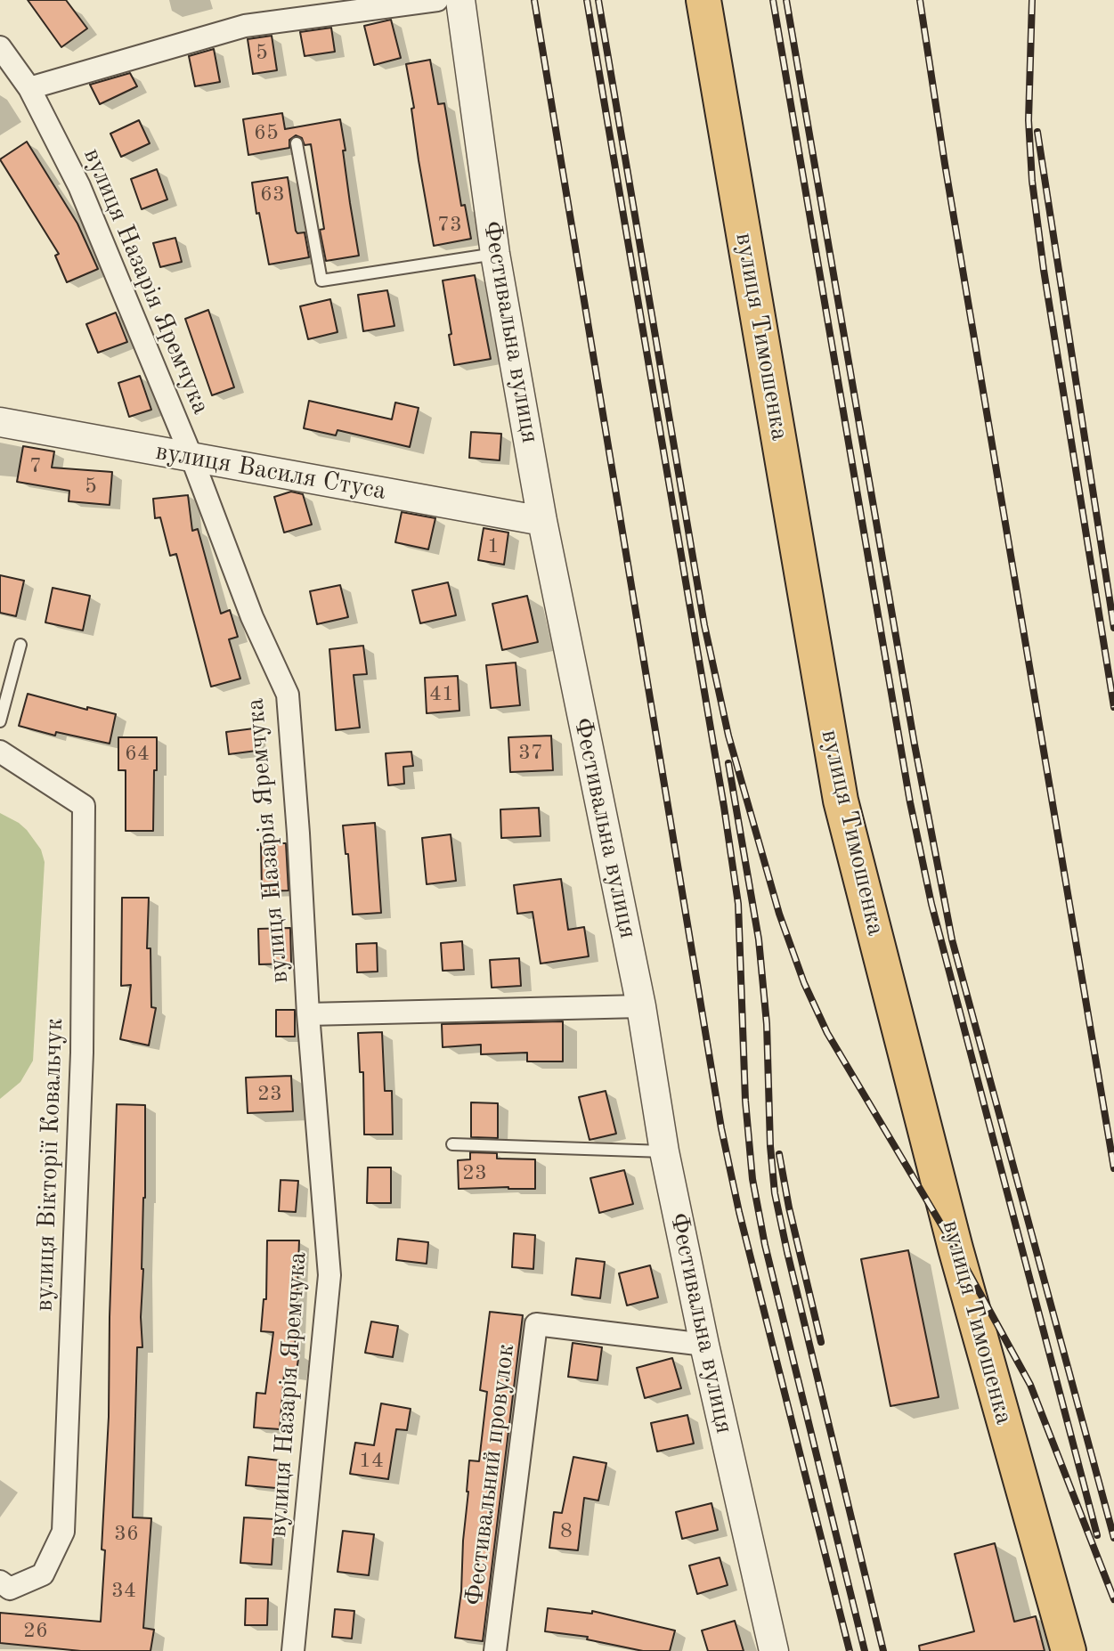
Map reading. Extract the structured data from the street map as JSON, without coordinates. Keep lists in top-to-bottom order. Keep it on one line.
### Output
{"streets":{"highway":["вулиця Тимошенка"],"street":["вулиця Назарія Яремчука","Фестивальна вулиця","вулиця Василя Стуса","вулиця Вікторії Ковальчук","Фестивальний провулок"]},"crossings":[["вулиця Назарія Яремчука","вулиця Василя Стуса"],["Фестивальна вулиця","вулиця Василя Стуса"],["Фестивальна вулиця","Фестивальний провулок"]],"house_numbers":["5","65","63","73","7","5","1","41","37","64","23","23","14","8","36","34","26"]}
